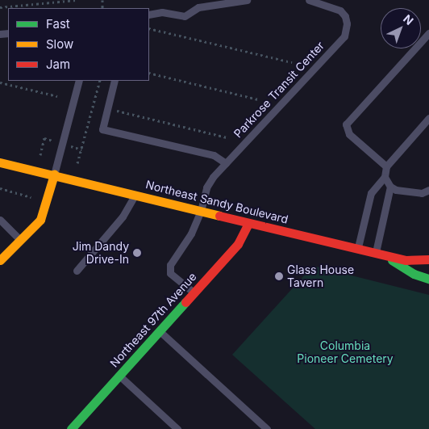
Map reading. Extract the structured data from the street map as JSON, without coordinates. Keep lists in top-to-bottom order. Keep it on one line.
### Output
{"streets":{"main road":["Northeast Sandy Boulevard","Northeast 97th Avenue"],"lane":["Parkrose Transit Center"]},"crossings":[["Parkrose Transit Center","Northeast Sandy Boulevard"],["Parkrose Transit Center","Northeast 97th Avenue"],["Northeast Sandy Boulevard","Northeast 97th Avenue"]],"parks":["Columbia Pioneer Cemetery"],"places":["Jim Dandy Drive-In","Glass House Tavern"],"legend":["Fast","Slow","Jam"],"north":"top right"}
